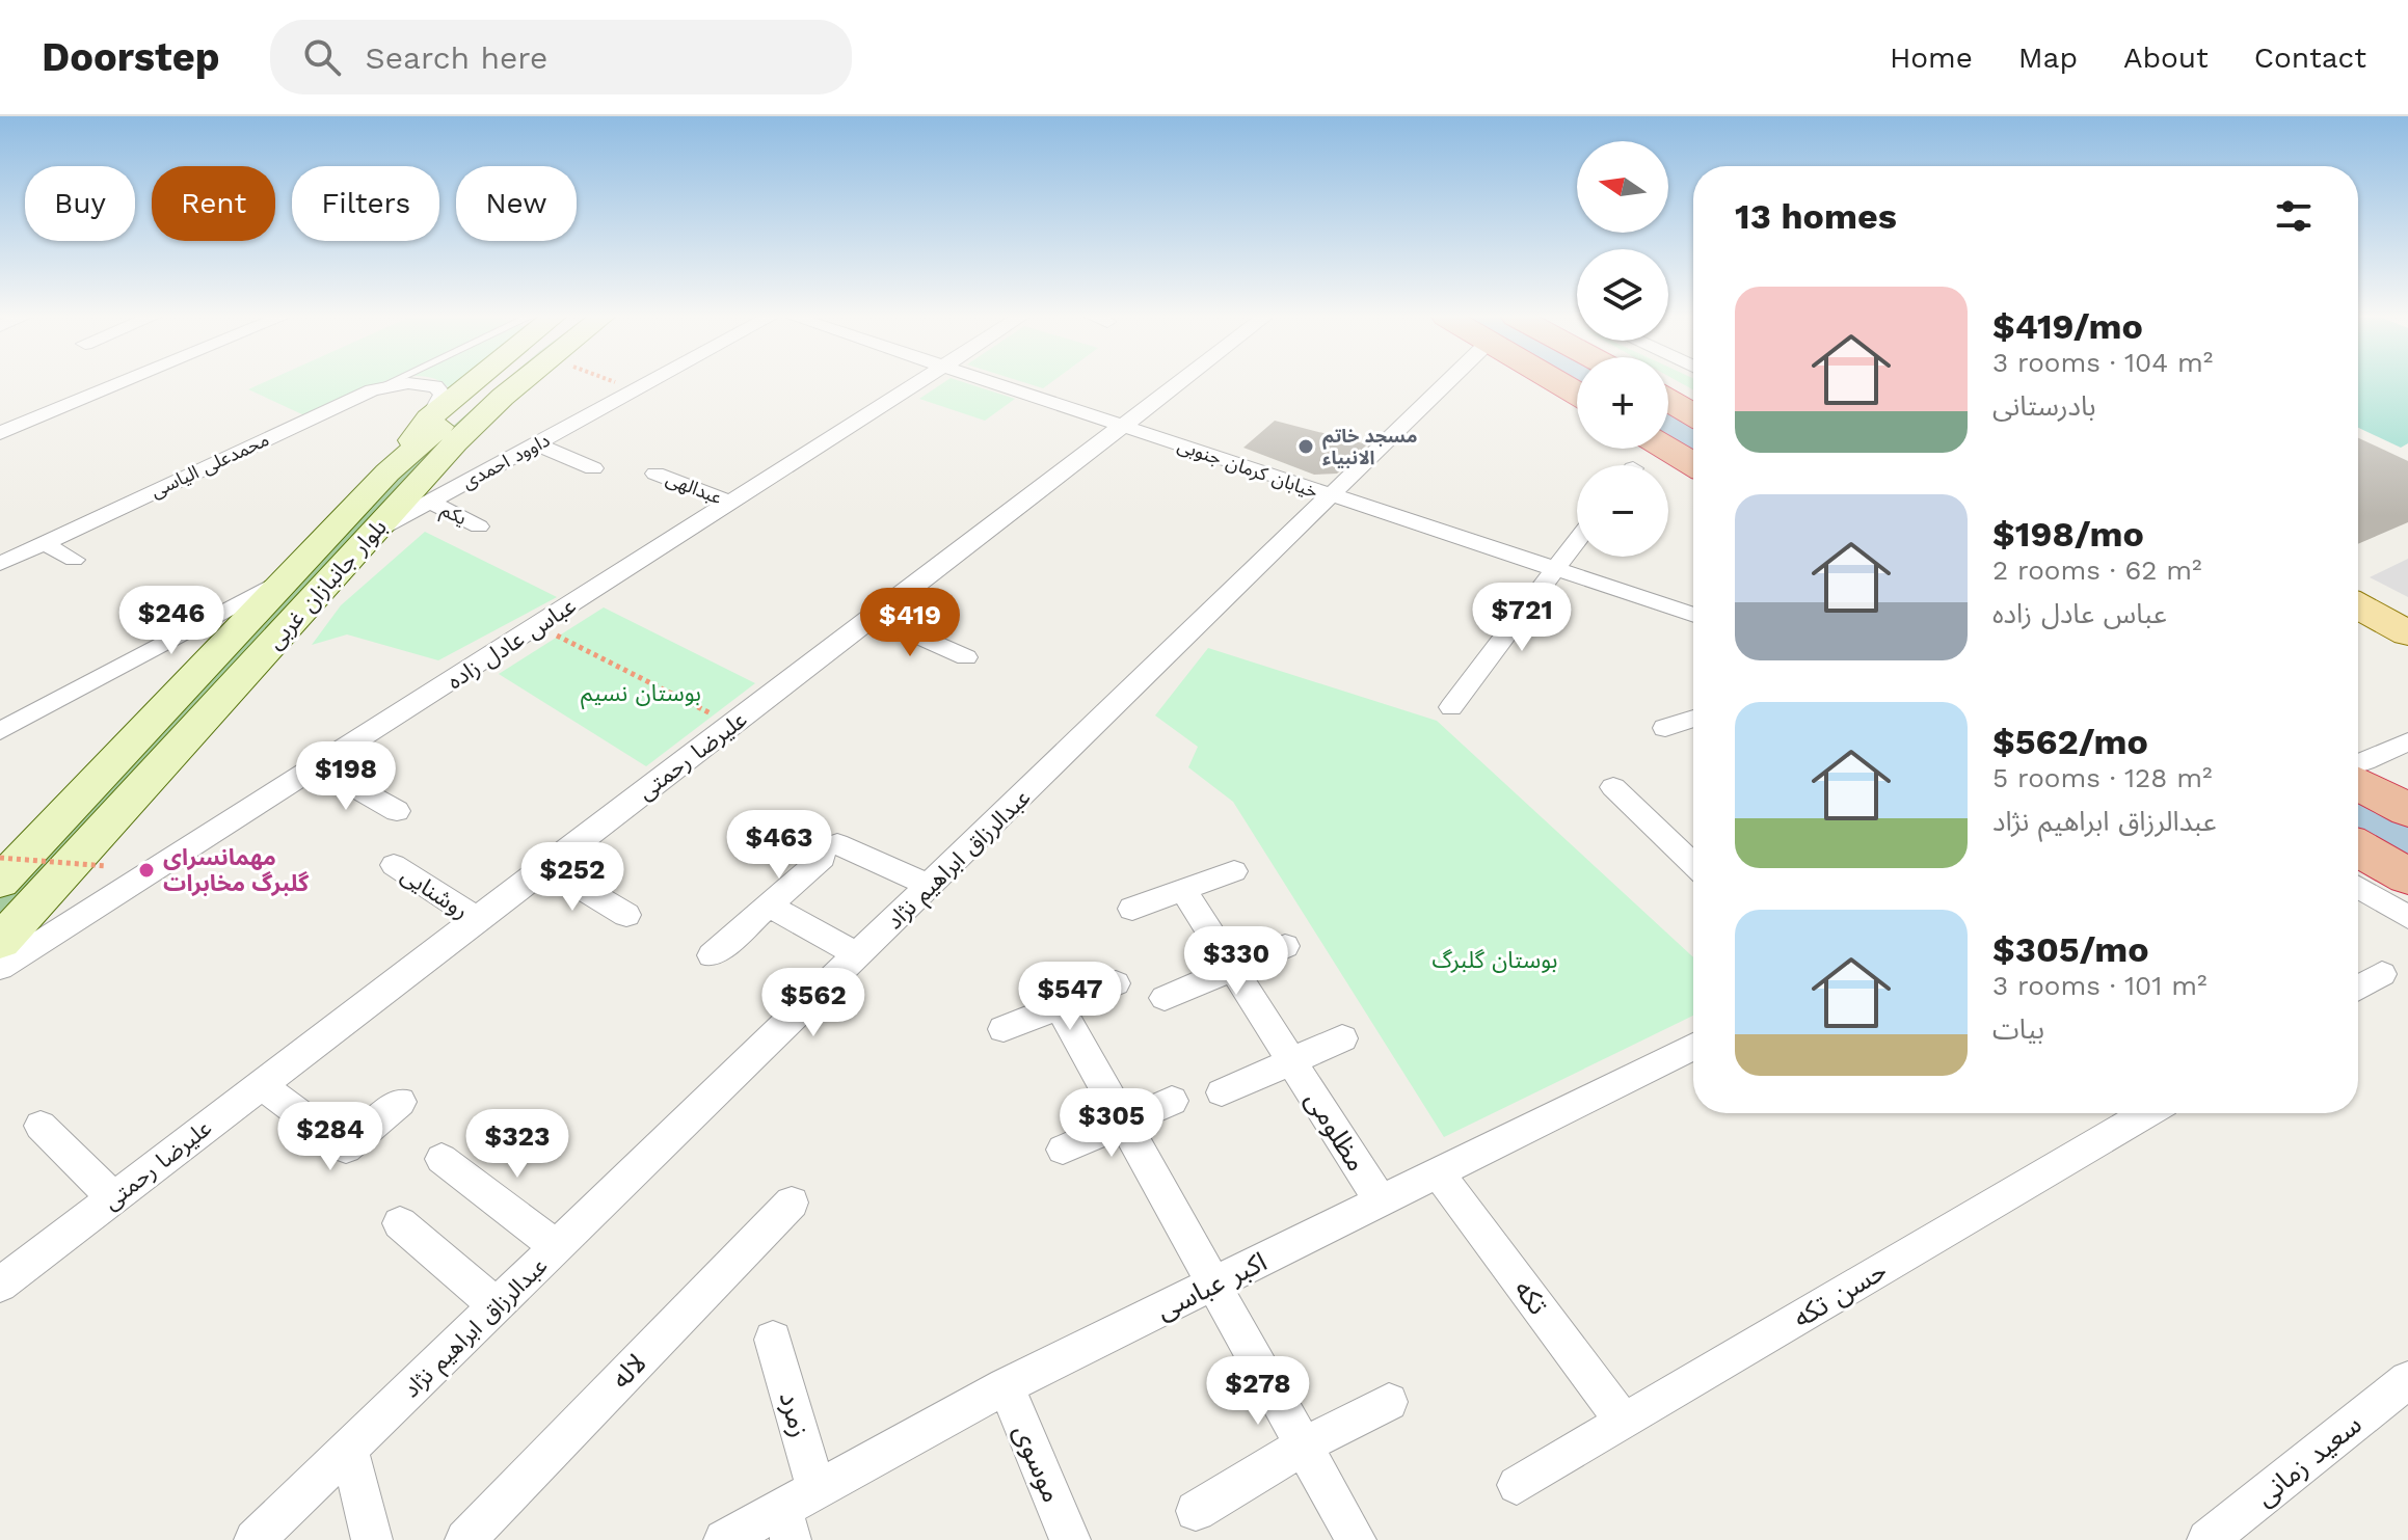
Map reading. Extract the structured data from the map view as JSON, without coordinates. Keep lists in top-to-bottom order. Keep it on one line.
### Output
{"streets":{"main road":["بلوار جانبازان غربی"],"street":["داوود احمدی","محمدعلی الیاسی","خیابان کرمان جنوبی","عبدالهی","یکم","عباس عادل زاده","علیرضا رحمتی","عبدالرزاق ابراهیم نژاد","روشنایی","مظلومی","اکبر عباسی","حسن تکه","تکه","لاله","زمرد","سعید زمانی","موسوی"]},"crossings":[["داوود احمدی","یکم"],["داوود احمدی","بلوار جانبازان غربی"],["خیابان کرمان جنوبی","علیرضا رحمتی"],["خیابان کرمان جنوبی","عبدالرزاق ابراهیم نژاد"],["عبدالهی","عباس عادل زاده"],["علیرضا رحمتی","روشنایی"],["مظلومی","اکبر عباسی"],["اکبر عباسی","تکه"],["اکبر عباسی","زمرد"],["اکبر عباسی","موسوی"],["حسن تکه","تکه"]],"parks":["بوستان نسیم","بوستان گلبرگ"],"places":["مسجد خاتم الانبیاء","مهمانسرای گلبرگ مخابرات"],"north":"left","page":{"header":"Doorstep","search":"Search here","nav":["Home","Map","About","Contact"],"map_buttons":["+","−"],"chip":["Buy","Rent","Filters","New"],"heading":"13 homes","list":[{"name":"$419/mo","note":"3 rooms · 104 m² · بادرستانی"},{"name":"$198/mo","note":"2 rooms · 62 m² · عباس عادل زاده"},{"name":"$562/mo","note":"5 rooms · 128 m² · عبدالرزاق ابراهیم نژاد"},{"name":"$305/mo","note":"3 rooms · 101 m² · بیات"}],"price":["$721","$246","$419","$198","$463","$252","$330","$547","$562","$305","$284","$323","$278"]}}
